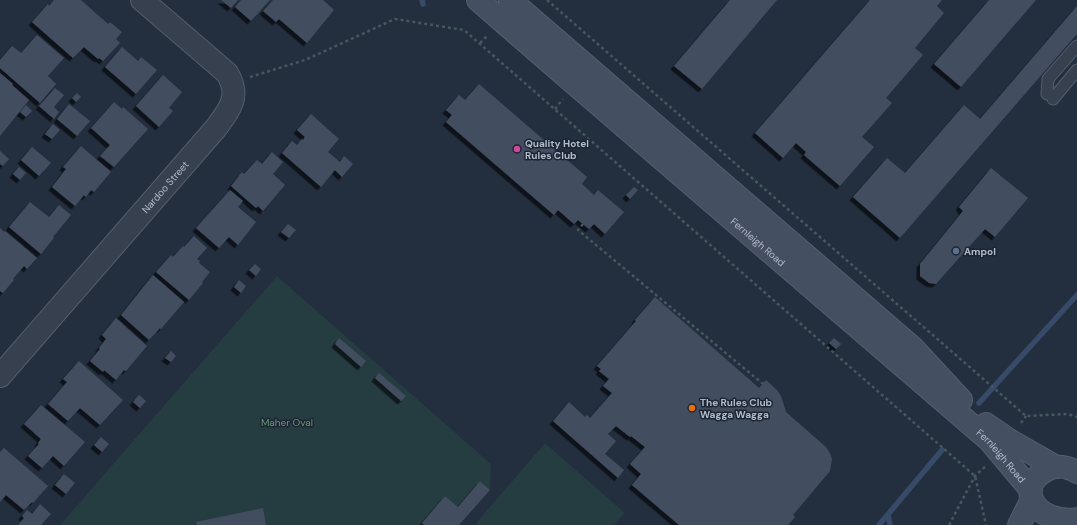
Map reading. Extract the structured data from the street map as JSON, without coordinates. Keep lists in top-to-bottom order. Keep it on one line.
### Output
{"streets":{"street":["Nardoo Street","Fernleigh Road"]},"parks":["Maher Oval"],"places":["Quality Hotel Rules Club","Ampol","The Rules Club Wagga Wagga"]}
